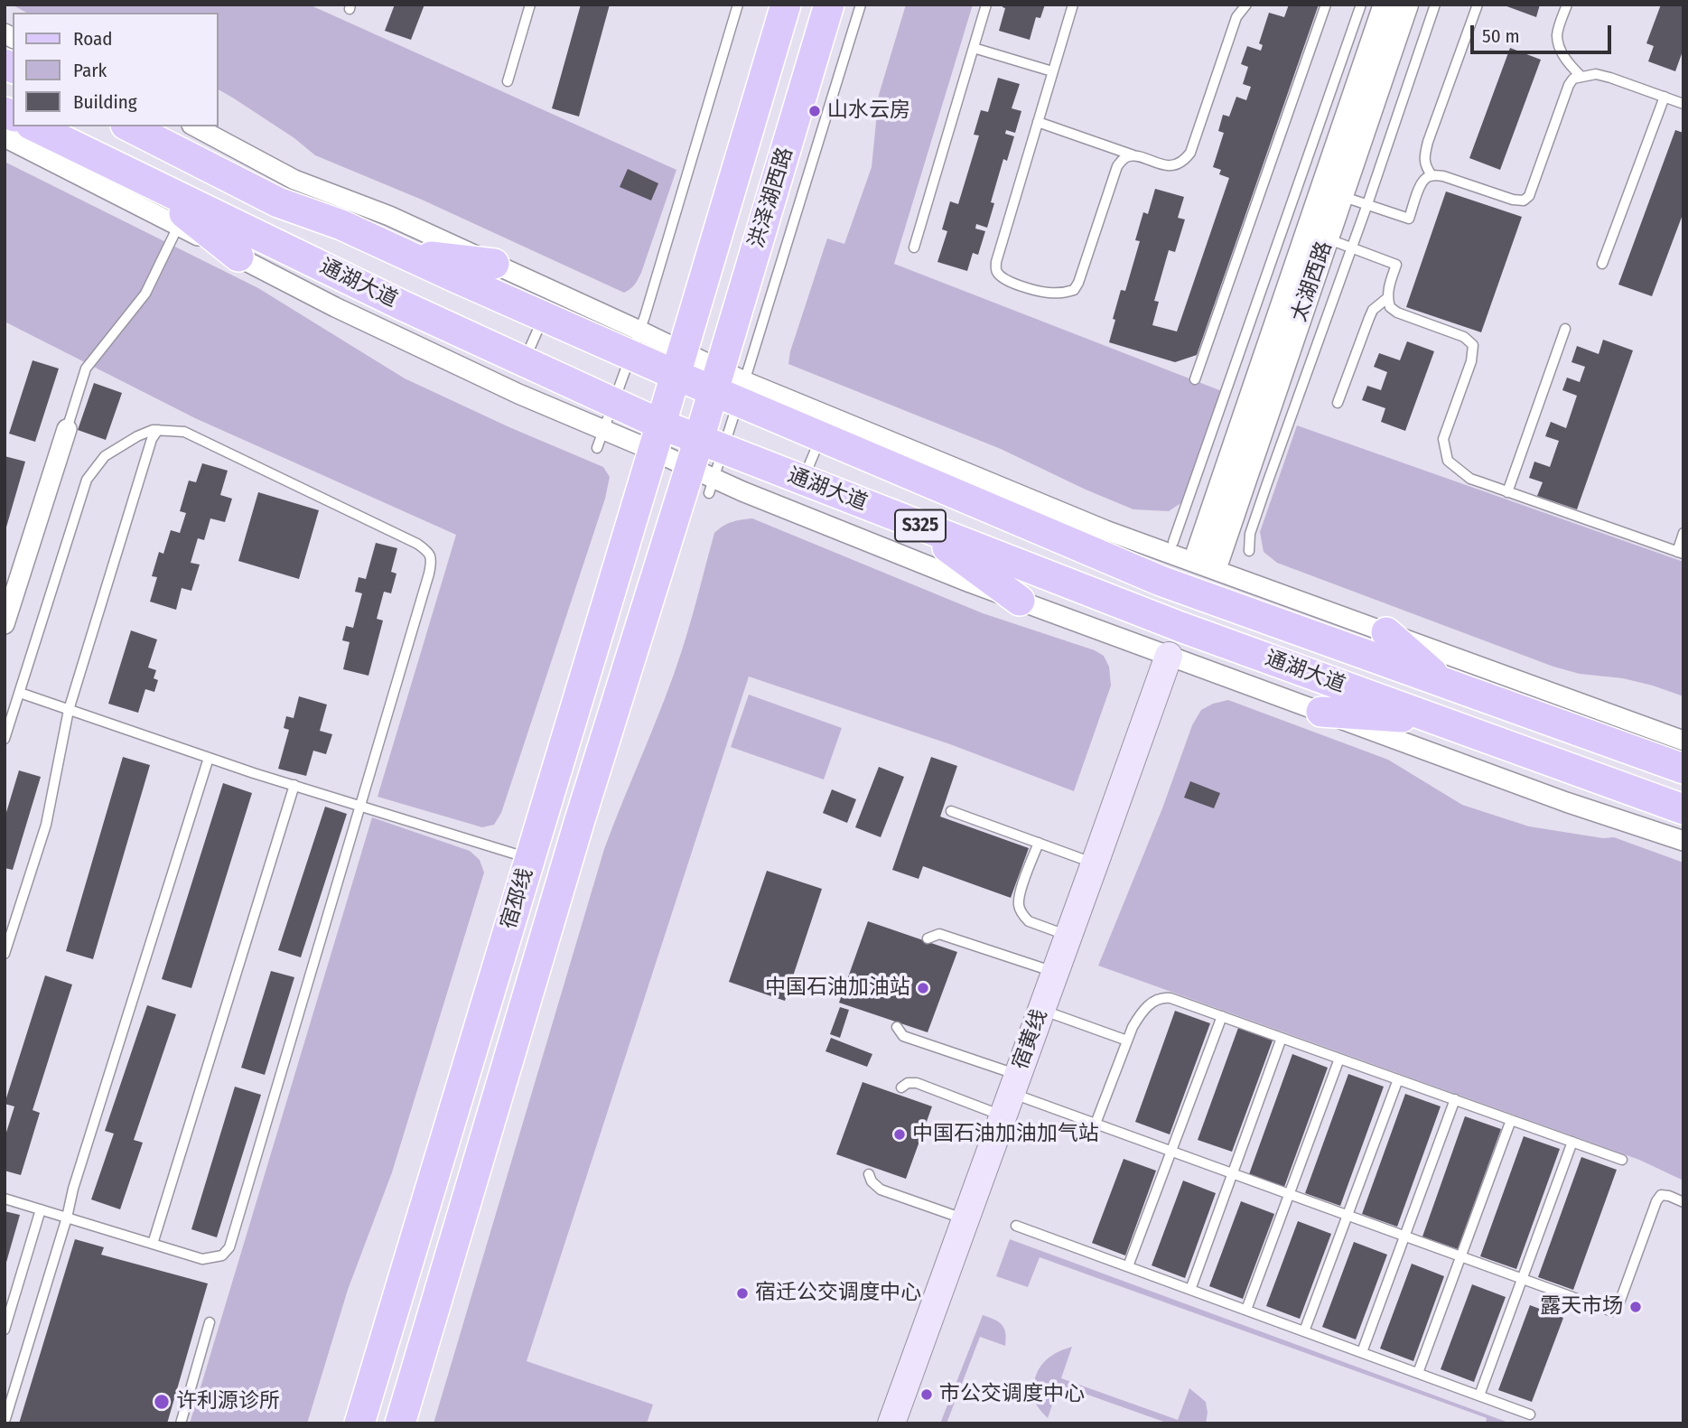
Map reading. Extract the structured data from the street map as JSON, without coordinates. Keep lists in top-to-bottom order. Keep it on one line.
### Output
{"streets":{"main road":["洪泽湖西路","通湖大道","S325","宿邳线","宿黄线"],"street":["太湖西路"]},"crossings":[["洪泽湖西路","通湖大道"],["洪泽湖西路","宿邳线"],["通湖大道","宿邳线"]],"places":["山水云房","中国石油加油站","中国石油加油加气站","宿迁公交调度中心","露天市场","市公交调度中心","许利源诊所"],"legend":["Road","Park","Building"],"scale_bar":"50 m"}
